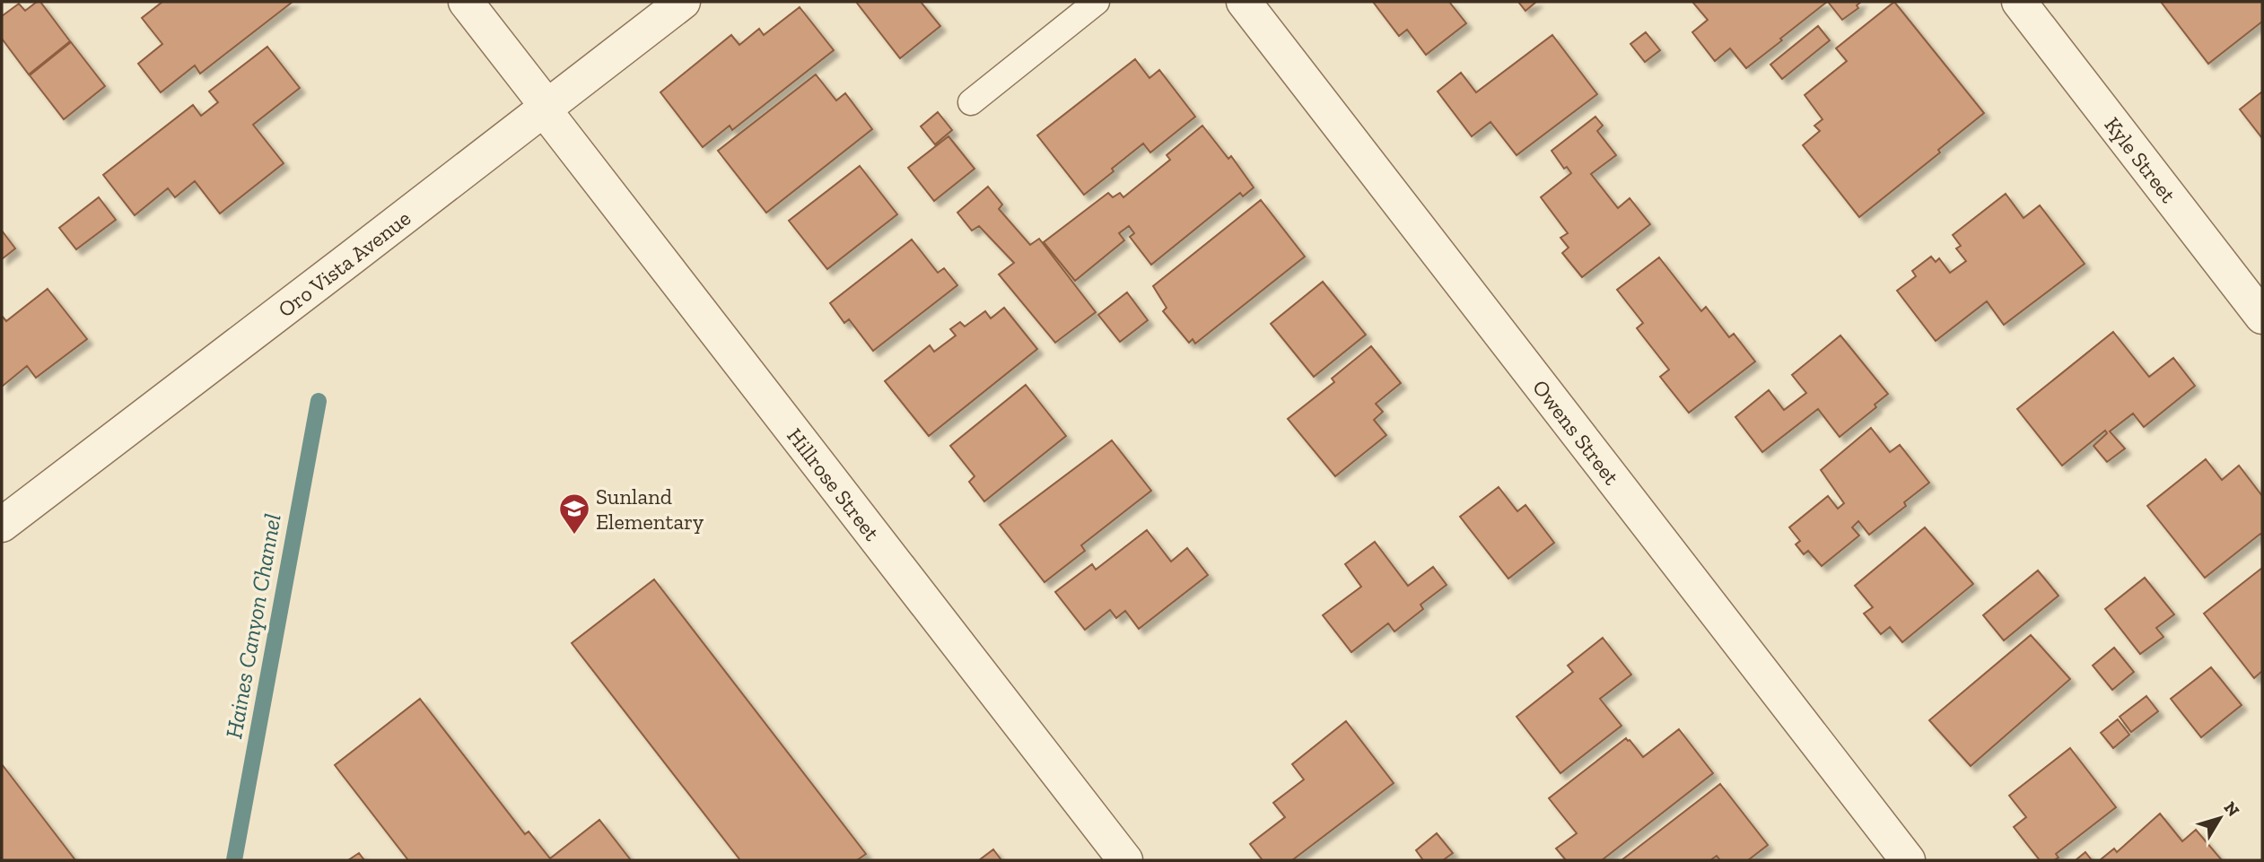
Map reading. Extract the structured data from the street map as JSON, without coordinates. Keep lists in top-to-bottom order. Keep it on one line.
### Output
{"streets":{"street":["Kyle Street","Oro Vista Avenue","Owens Street","Hillrose Street"]},"crossings":[["Oro Vista Avenue","Hillrose Street"]],"water":["Haines Canyon Channel"],"places":{"school or university":["Sunland Elementary"]},"north":"top right"}
